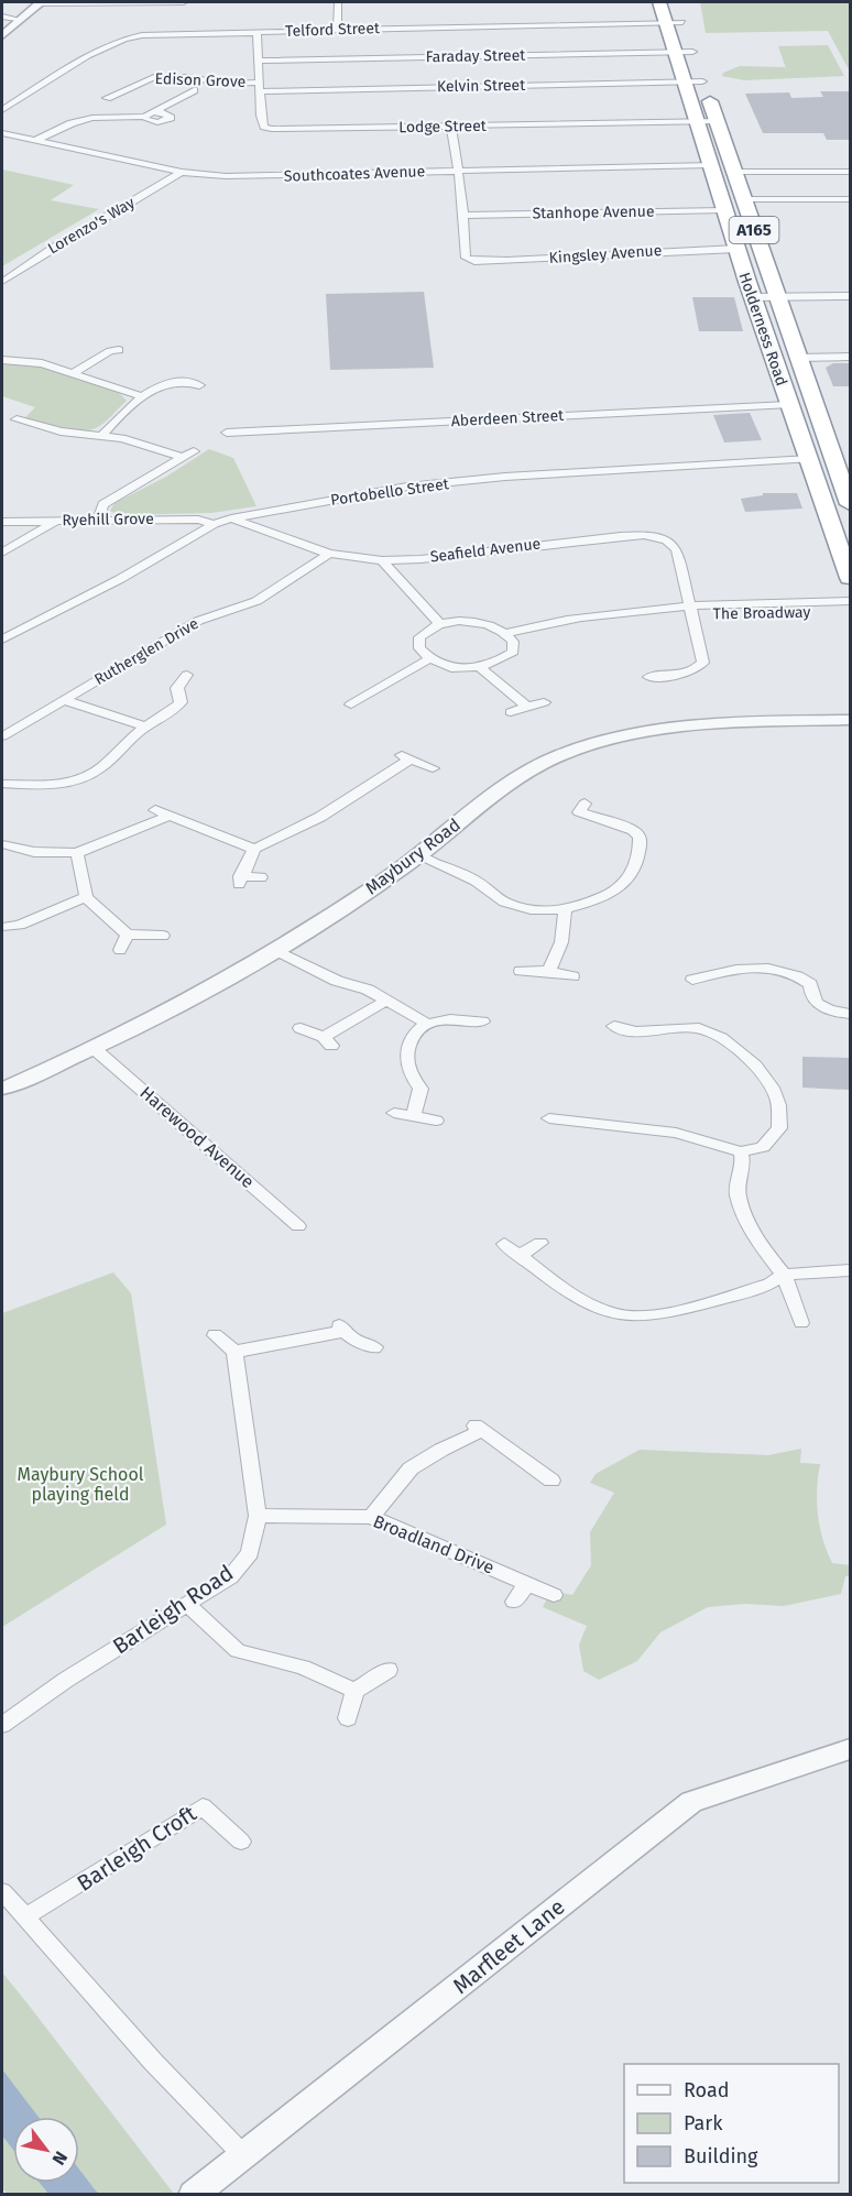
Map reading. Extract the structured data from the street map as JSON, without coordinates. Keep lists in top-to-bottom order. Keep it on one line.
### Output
{"streets":{"highway":["A165","Holderness Road"],"street":["Telford Street","Faraday Street","Edison Grove","Kelvin Street","Lodge Street","Southcoates Avenue","Stanhope Avenue","Lorenzo's Way","Kingsley Avenue","Aberdeen Street","Portobello Street","Ryehill Grove","Seafield Avenue","The Broadway","Rutherglen Drive","Maybury Road","Harewood Avenue","Broadland Drive","Barleigh Road","Barleigh Croft","Marfleet Lane"]},"crossings":[["Telford Street","Lodge Street"],["Telford Street","Holderness Road"],["Faraday Street","Lodge Street"],["Faraday Street","Holderness Road"],["Edison Grove","Kelvin Street"],["Edison Grove","Lodge Street"],["Kelvin Street","Lodge Street"],["Kelvin Street","Holderness Road"],["Lodge Street","Holderness Road"],["Southcoates Avenue","Lorenzo's Way"],["Southcoates Avenue","Holderness Road"],["Stanhope Avenue","Kingsley Avenue"],["Stanhope Avenue","Holderness Road"],["Kingsley Avenue","Holderness Road"],["Holderness Road","Aberdeen Street"],["Holderness Road","Portobello Street"],["Portobello Street","Ryehill Grove"],["Portobello Street","Seafield Avenue"],["Seafield Avenue","The Broadway"],["Seafield Avenue","Rutherglen Drive"],["Maybury Road","Harewood Avenue"],["Broadland Drive","Barleigh Road"]],"parks":["Maybury School playing field"],"legend":["Road","Park","Building"],"north":"bottom right"}
